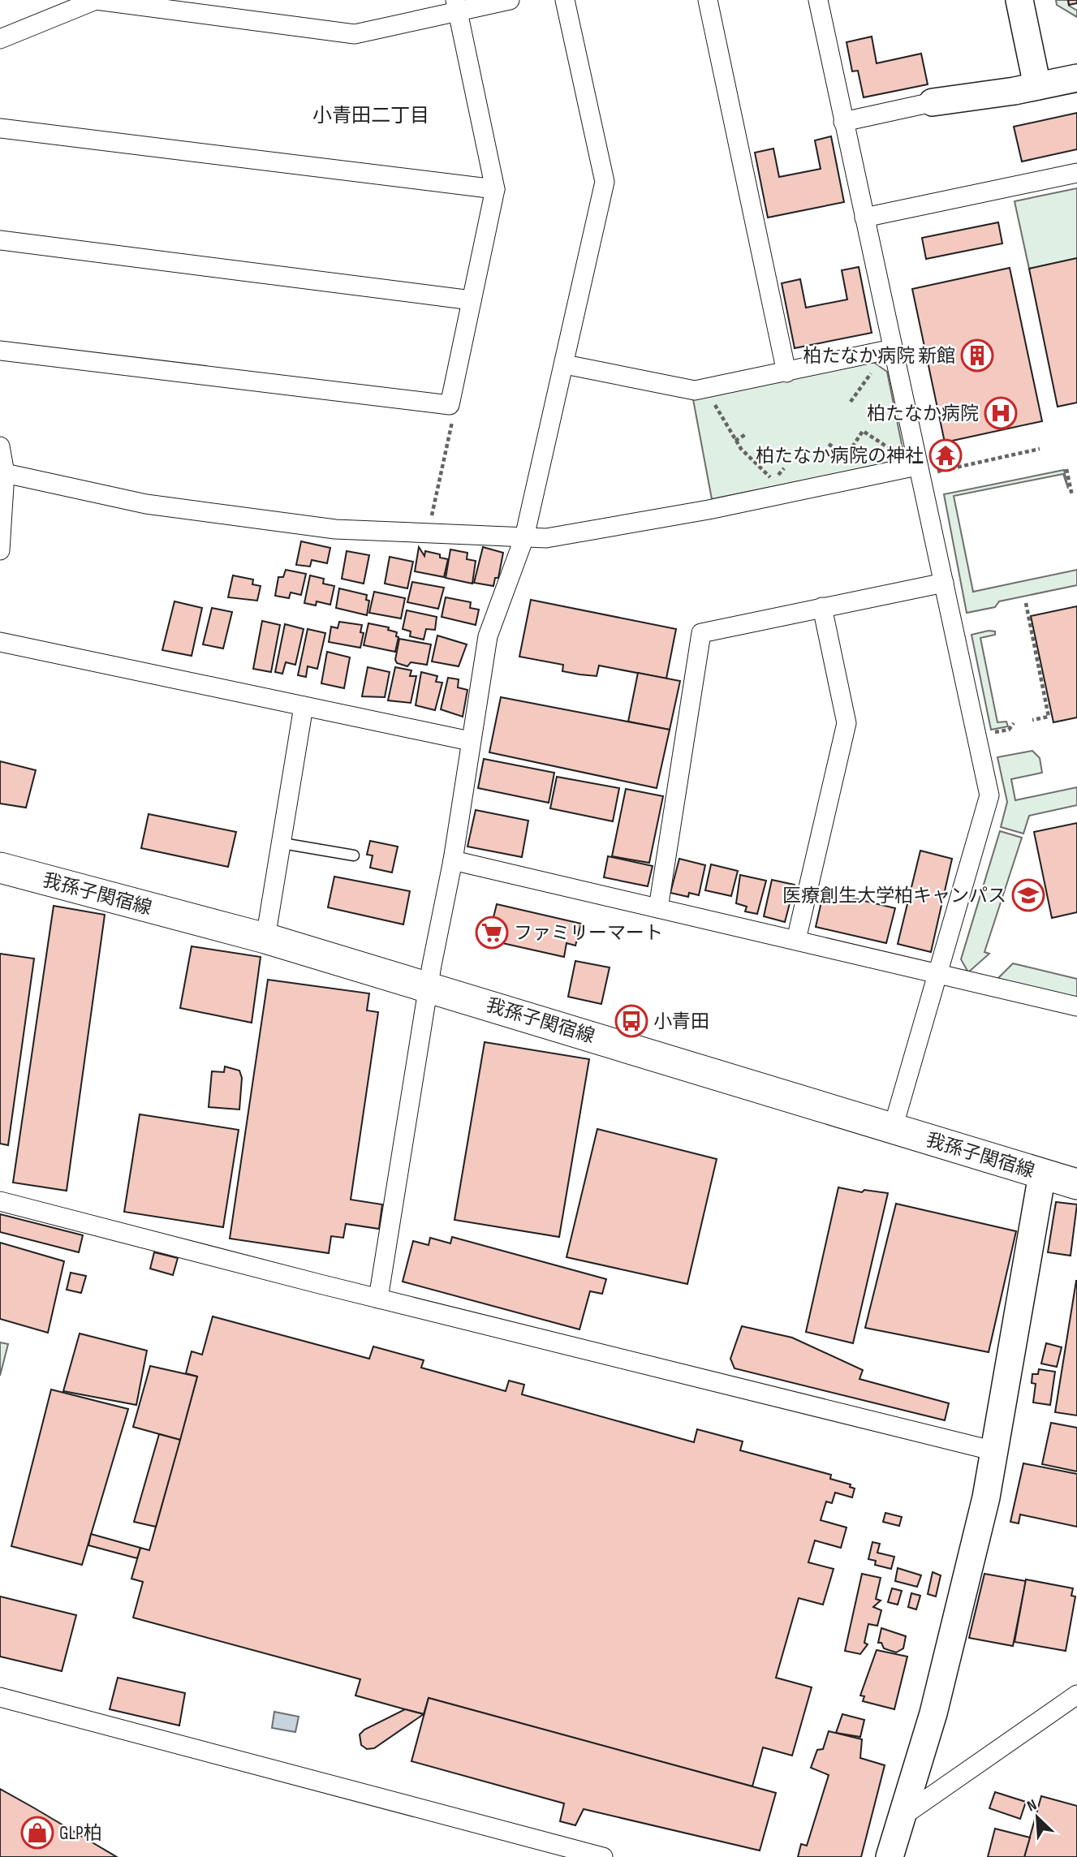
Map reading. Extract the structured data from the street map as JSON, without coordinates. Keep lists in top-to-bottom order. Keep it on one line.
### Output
{"streets":{"main road":["我孫子関宿線"]},"districts":["小青田二丁目"],"places":{"building":["柏たなか病院 新館"],"hospital":["柏たなか病院"],"temple":["柏たなか病院の神社"],"school or university":["医療創生大学柏キャンパス"],"supermarket":["ファミリーマート"],"bus stop":["小青田"],"shop":["GLP柏"]},"north":"top left"}
